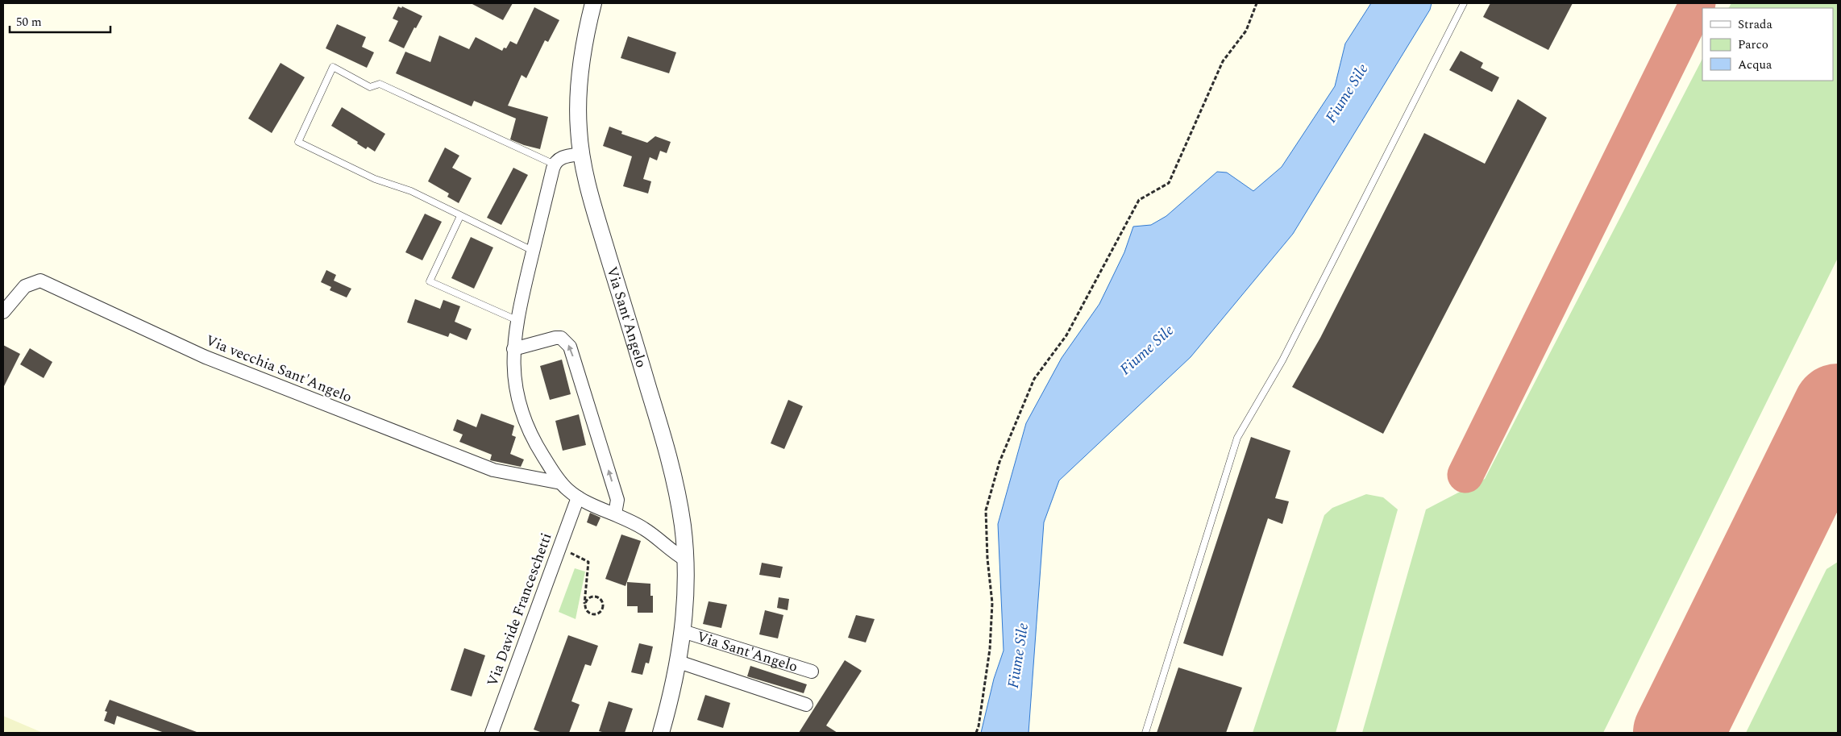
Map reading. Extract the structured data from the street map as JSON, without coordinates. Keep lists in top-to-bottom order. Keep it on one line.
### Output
{"streets":{"street":["Via Sant'Angelo","Via vecchia Sant'Angelo","Via Davide Franceschetti"]},"water":["Fiume Sile"],"legend":["Strada","Parco","Acqua"],"scale_bar":"50 m"}
